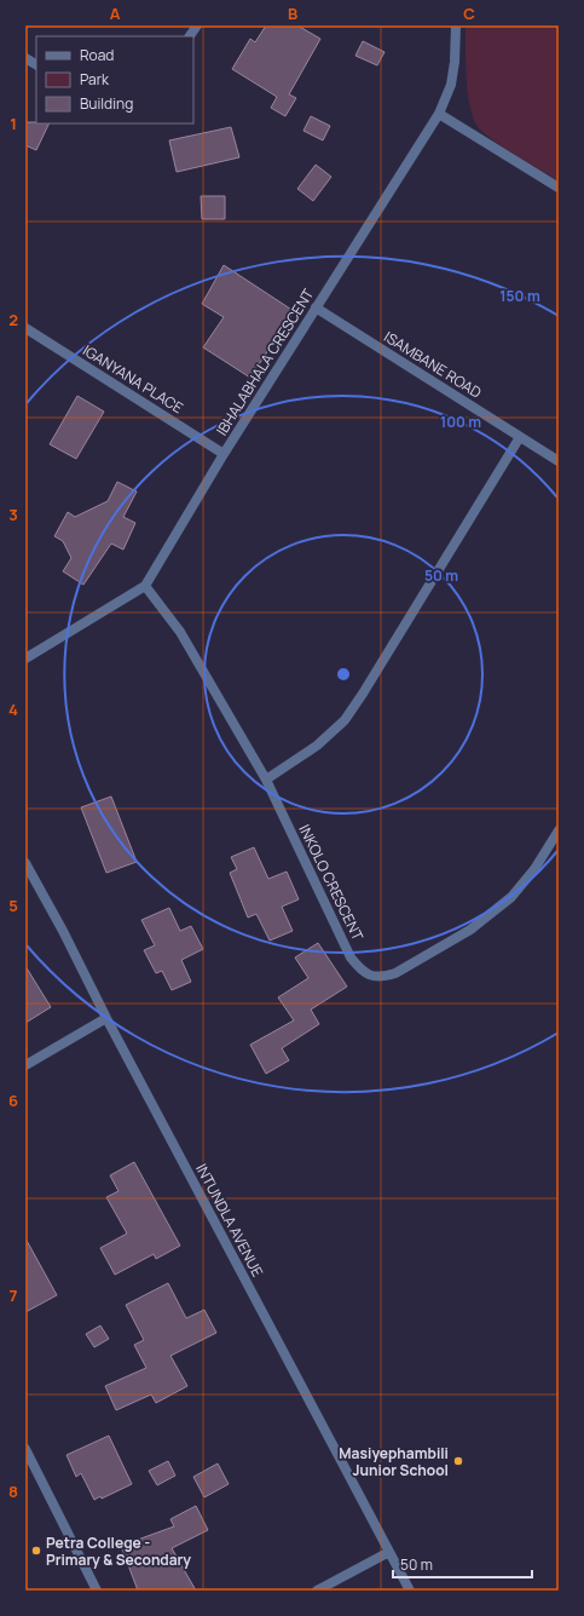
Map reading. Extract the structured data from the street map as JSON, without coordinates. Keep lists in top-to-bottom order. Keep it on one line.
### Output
{"streets":{"street":["IBHALABHALA CRESCENT","ISAMBANE ROAD","IGANYANA PLACE","INKOLO CRESCENT","INTUNDLA AVENUE"]},"crossings":[["IBHALABHALA CRESCENT","ISAMBANE ROAD"],["IBHALABHALA CRESCENT","IGANYANA PLACE"],["IBHALABHALA CRESCENT","INKOLO CRESCENT"]],"places":["Masiyephambili Junior School","Petra College - Primary & Secondary"],"legend":["Road","Park","Building"],"scale_bar":"50 m","grid":{"columns":["A","B","C"],"rows":["1","2","3","4","5","6","7","8"]},"rings":["150 m","100 m","50 m"]}
